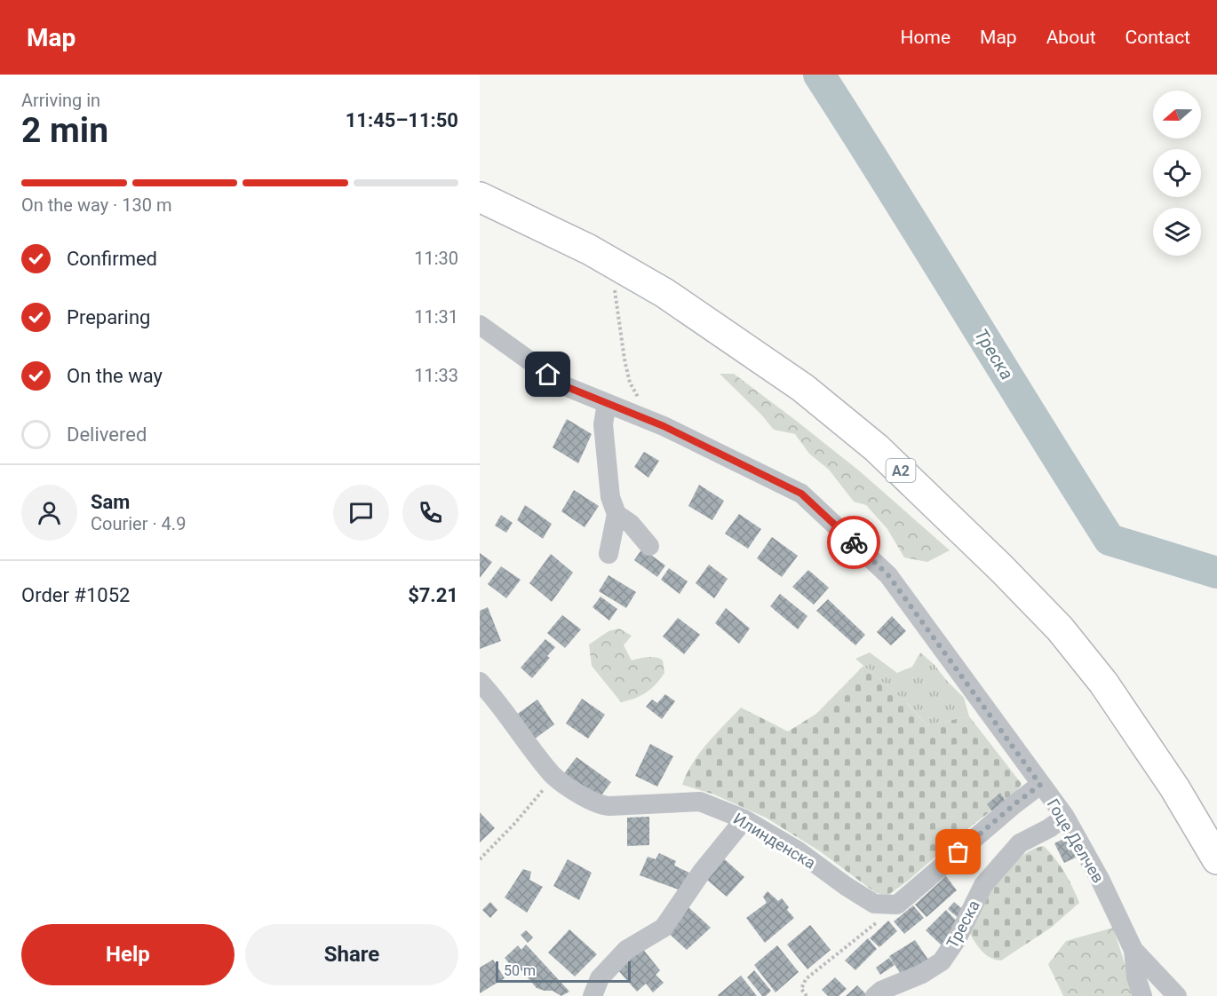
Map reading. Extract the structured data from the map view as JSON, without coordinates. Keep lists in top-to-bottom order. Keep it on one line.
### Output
{"streets":{"main road":["A2"],"street":["Илинденска","Гоце Делчев","Треска"]},"crossings":[["Гоце Делчев","Треска"]],"water":["Треска"],"scale_bar":"50 m","north":"left","page":{"header":"Map","nav":["Home","Map","About","Contact"],"heading":["2 min","Arriving in","11:45–11:50"],"panel":["Sam","Courier · 4.9","Order #1052","$7.21"],"bar":"On the way · 130 m","list":[["Confirmed","11:30"],["Preparing","11:31"],["On the way","11:33"],"Delivered"],"buttons":["Help","Share"],"scale":"50 m"}}
